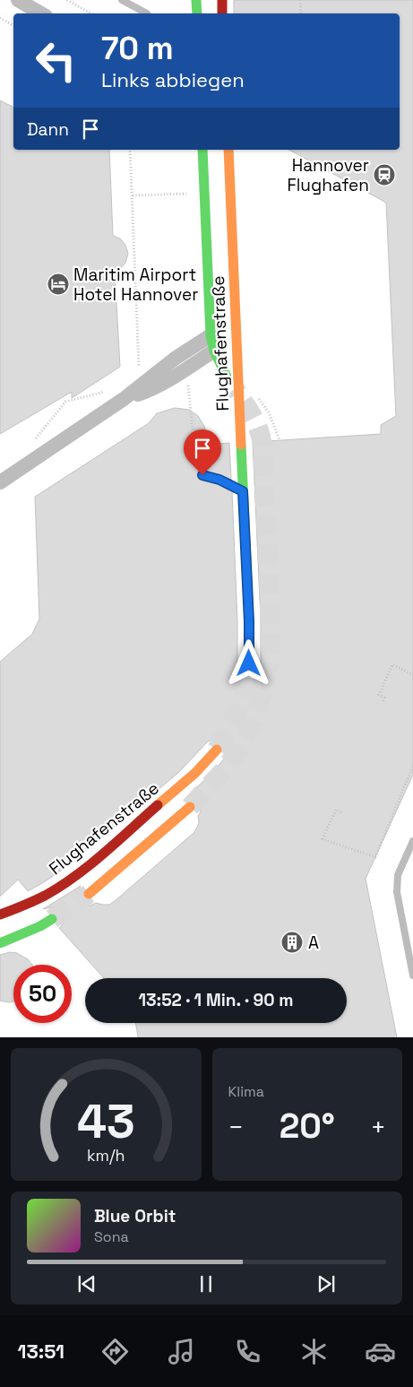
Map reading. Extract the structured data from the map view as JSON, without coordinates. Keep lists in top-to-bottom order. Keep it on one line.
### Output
{"streets":{"main road":["Flughafenstraße"]},"places":{"station":["Hannover Flughafen"],"hotel":["Maritim Airport Hotel Hannover"],"building":["A"]},"page":{"turn":["70 m","Links abbiegen"],"then":"Dann","limit":"50","trip":"13:52 · 1 Min. · 90 m","tile":"Klima","heat":["−","20°","+"],"song":["Blue Orbit","Sona"],"tabs":"13:51","gauge":["43","km/h"]}}
